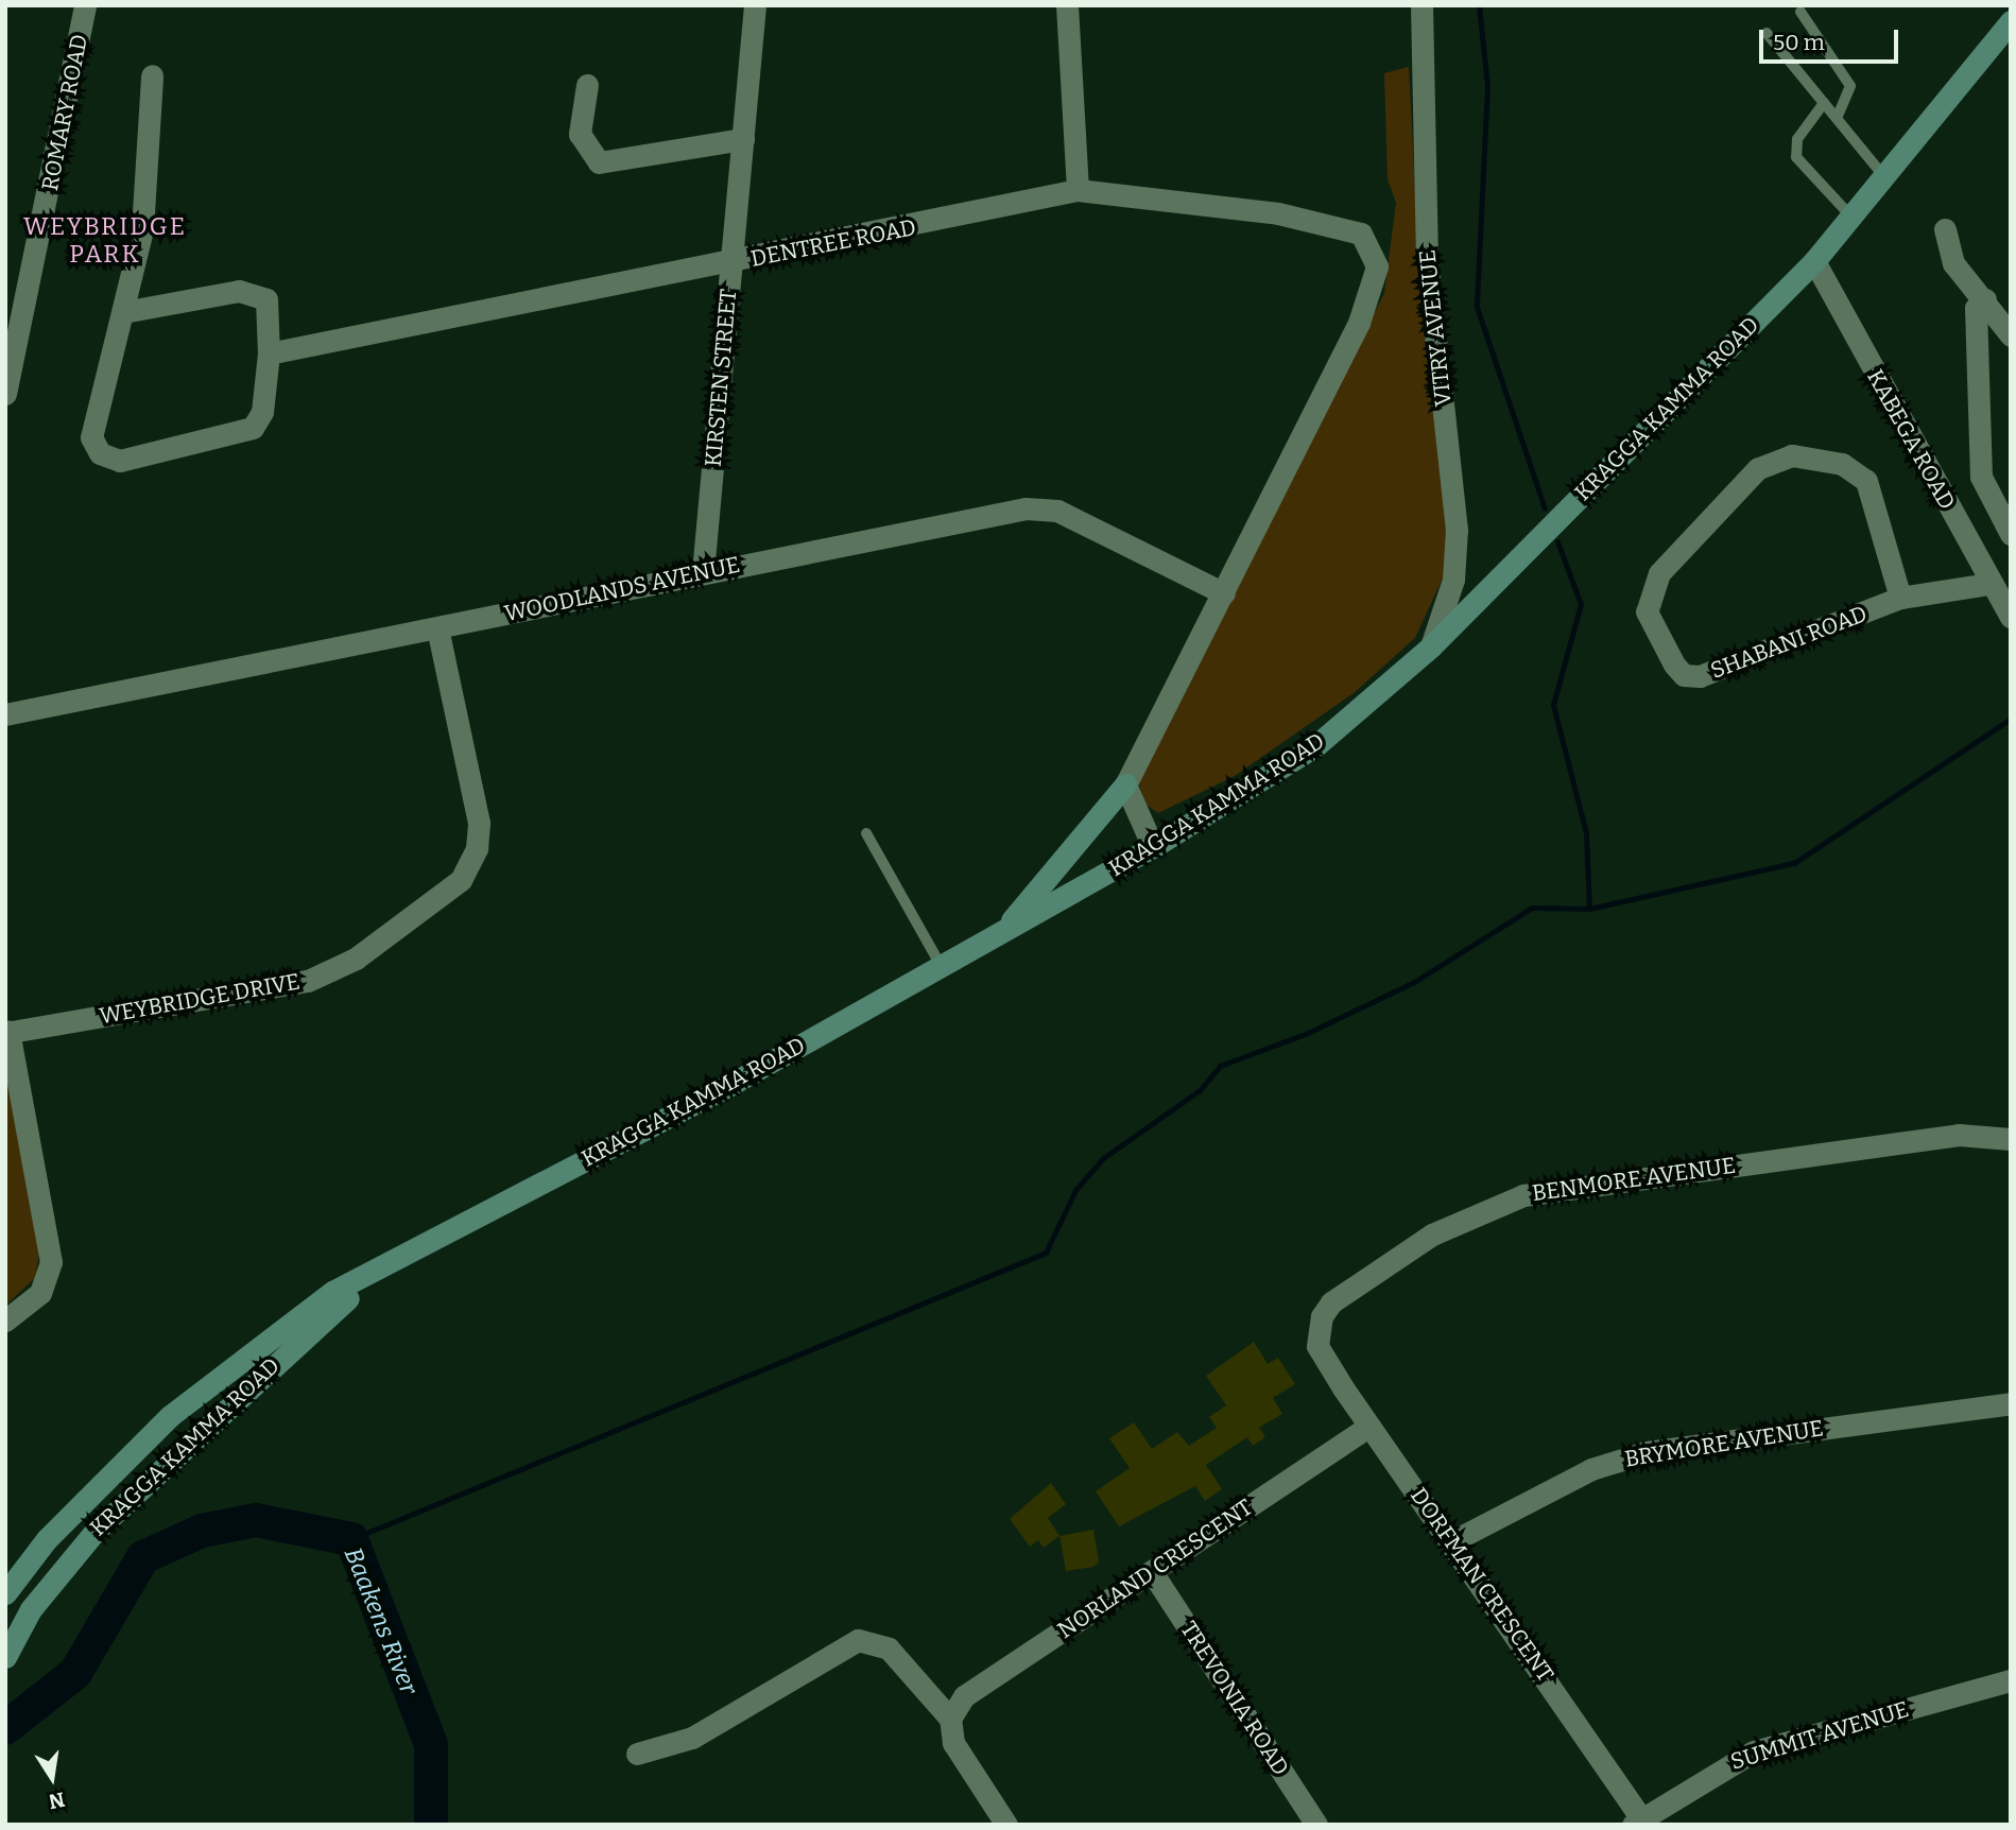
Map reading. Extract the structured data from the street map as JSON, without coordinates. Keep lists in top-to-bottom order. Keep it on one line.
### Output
{"streets":{"main road":["KRAGGA KAMMA ROAD"],"street":["ROMARY ROAD","DENTREE ROAD","VITRY AVENUE","KIRSTEN STREET","KABEGA ROAD","WOODLANDS AVENUE","SHABANI ROAD","WEYBRIDGE DRIVE","BENMORE AVENUE","BRYMORE AVENUE","NORLAND CRESCENT","DORFMAN CRESCENT","TREVONIA ROAD","SUMMIT AVENUE"]},"crossings":[["DENTREE ROAD","KIRSTEN STREET"],["DENTREE ROAD","WOODLANDS AVENUE"],["VITRY AVENUE","KRAGGA KAMMA ROAD"],["KIRSTEN STREET","WOODLANDS AVENUE"],["KRAGGA KAMMA ROAD","KABEGA ROAD"],["KABEGA ROAD","SHABANI ROAD"],["WOODLANDS AVENUE","WEYBRIDGE DRIVE"],["BENMORE AVENUE","DORFMAN CRESCENT"],["BRYMORE AVENUE","DORFMAN CRESCENT"],["NORLAND CRESCENT","DORFMAN CRESCENT"],["NORLAND CRESCENT","TREVONIA ROAD"],["DORFMAN CRESCENT","SUMMIT AVENUE"]],"districts":["WEYBRIDGE PARK"],"water":["Baakens River"],"scale_bar":"50 m","north":"bottom"}
